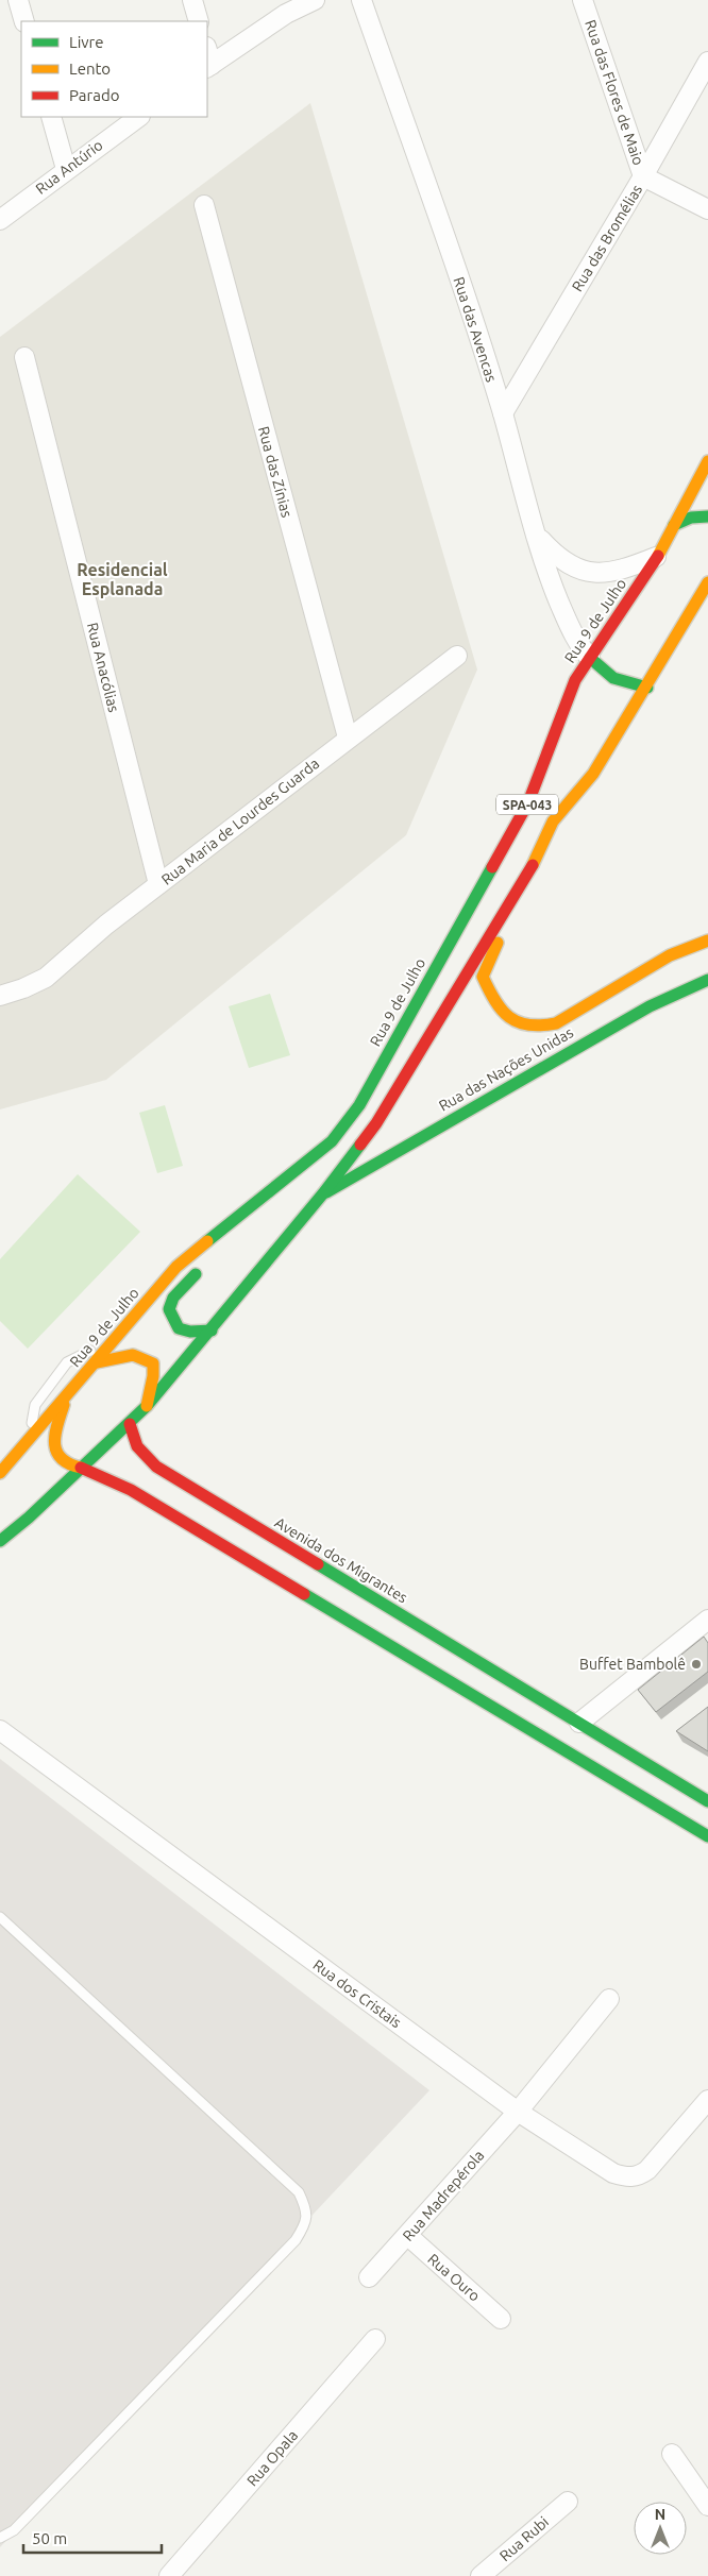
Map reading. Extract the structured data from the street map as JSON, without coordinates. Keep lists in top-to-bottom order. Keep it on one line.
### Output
{"streets":{"main road":["Rua 9 de Julho","SPA-043","Rua das Nações Unidas","Avenida dos Migrantes"],"street":["Rua das Flores de Maio","Rua Antúrio","Rua das Bromélias","Rua das Avencas","Rua das Zínias","Rua Anacólias","Rua Maria de Lourdes Guarda","Rua dos Cristais","Rua Madrepérola","Rua Ouro","Rua Opala","Rua Rubi"]},"crossings":[["Rua das Flores de Maio","Rua das Bromélias"],["Rua das Bromélias","Rua das Avencas"],["Rua das Avencas","Rua 9 de Julho"],["Rua das Zínias","Rua Maria de Lourdes Guarda"],["Rua Anacólias","Rua Maria de Lourdes Guarda"],["SPA-043","Rua das Nações Unidas"],["Rua dos Cristais","Rua Madrepérola"],["Rua Madrepérola","Rua Ouro"]],"districts":["Residencial Esplanada"],"places":["Buffet Bambolê"],"legend":["Livre","Lento","Parado"],"scale_bar":"50 m","north":"top"}
